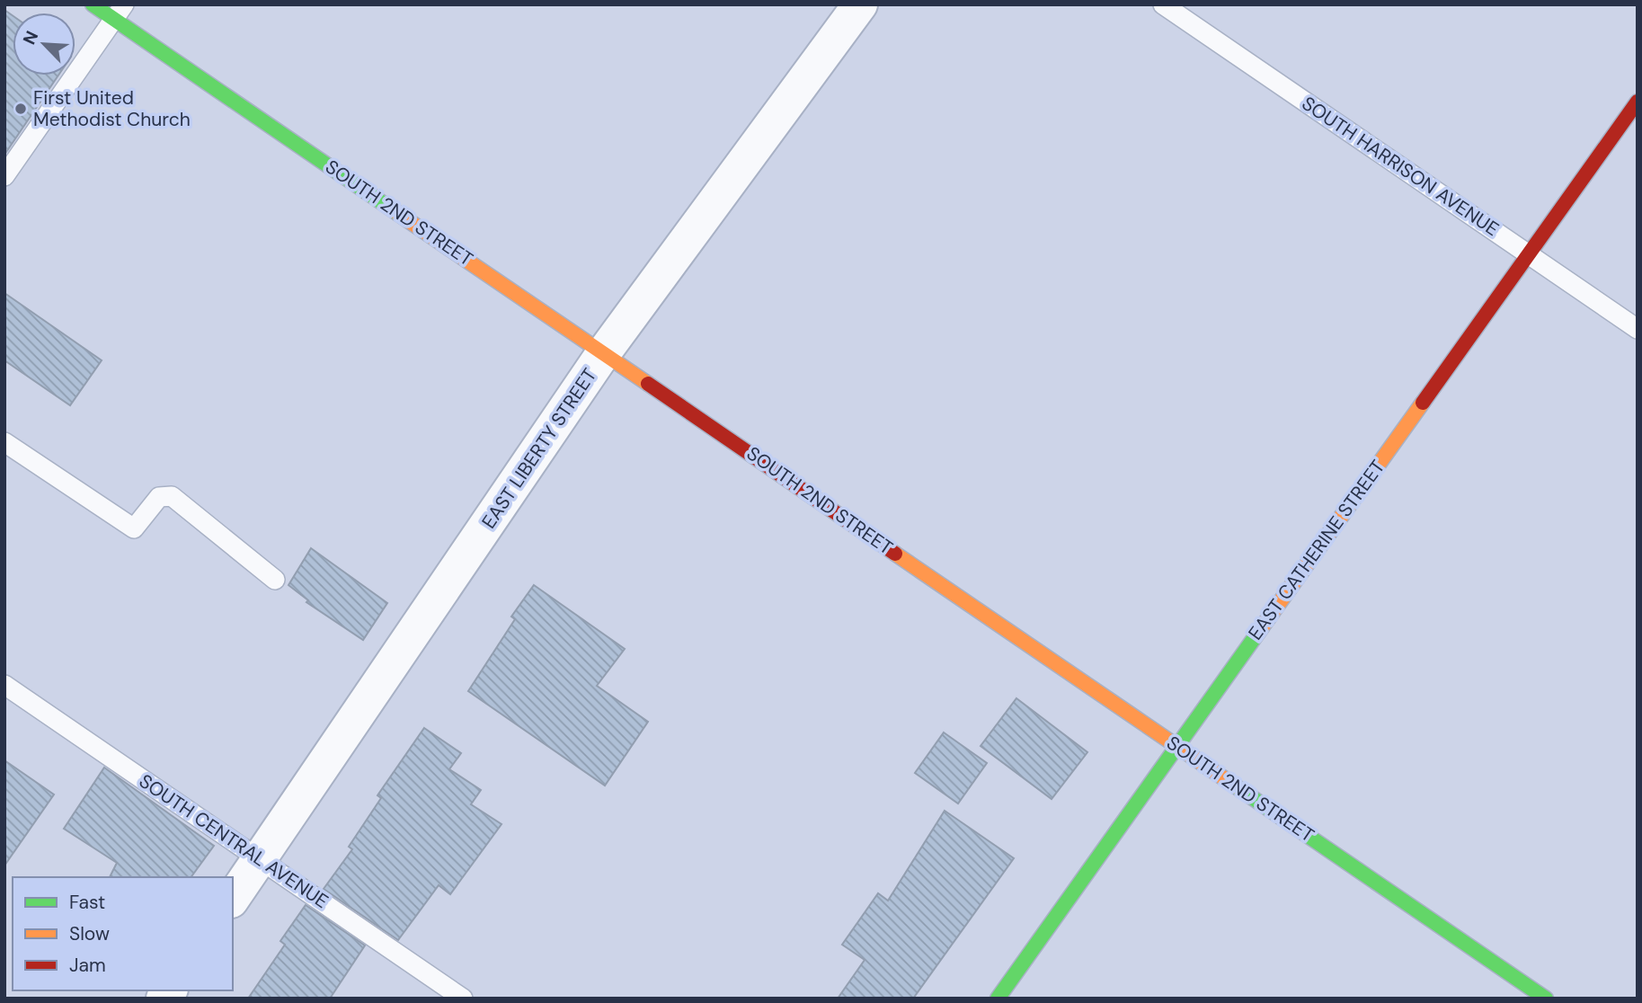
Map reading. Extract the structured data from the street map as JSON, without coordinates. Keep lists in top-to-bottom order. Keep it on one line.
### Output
{"streets":{"main road":["SOUTH 2ND STREET","EAST CATHERINE STREET"],"street":["EAST LIBERTY STREET"],"lane":["SOUTH HARRISON AVENUE","SOUTH CENTRAL AVENUE"]},"crossings":[["SOUTH HARRISON AVENUE","EAST CATHERINE STREET"],["SOUTH 2ND STREET","EAST LIBERTY STREET"],["SOUTH 2ND STREET","EAST CATHERINE STREET"],["EAST LIBERTY STREET","SOUTH CENTRAL AVENUE"]],"places":["First United Methodist Church"],"legend":["Fast","Slow","Jam"],"north":"top left"}
